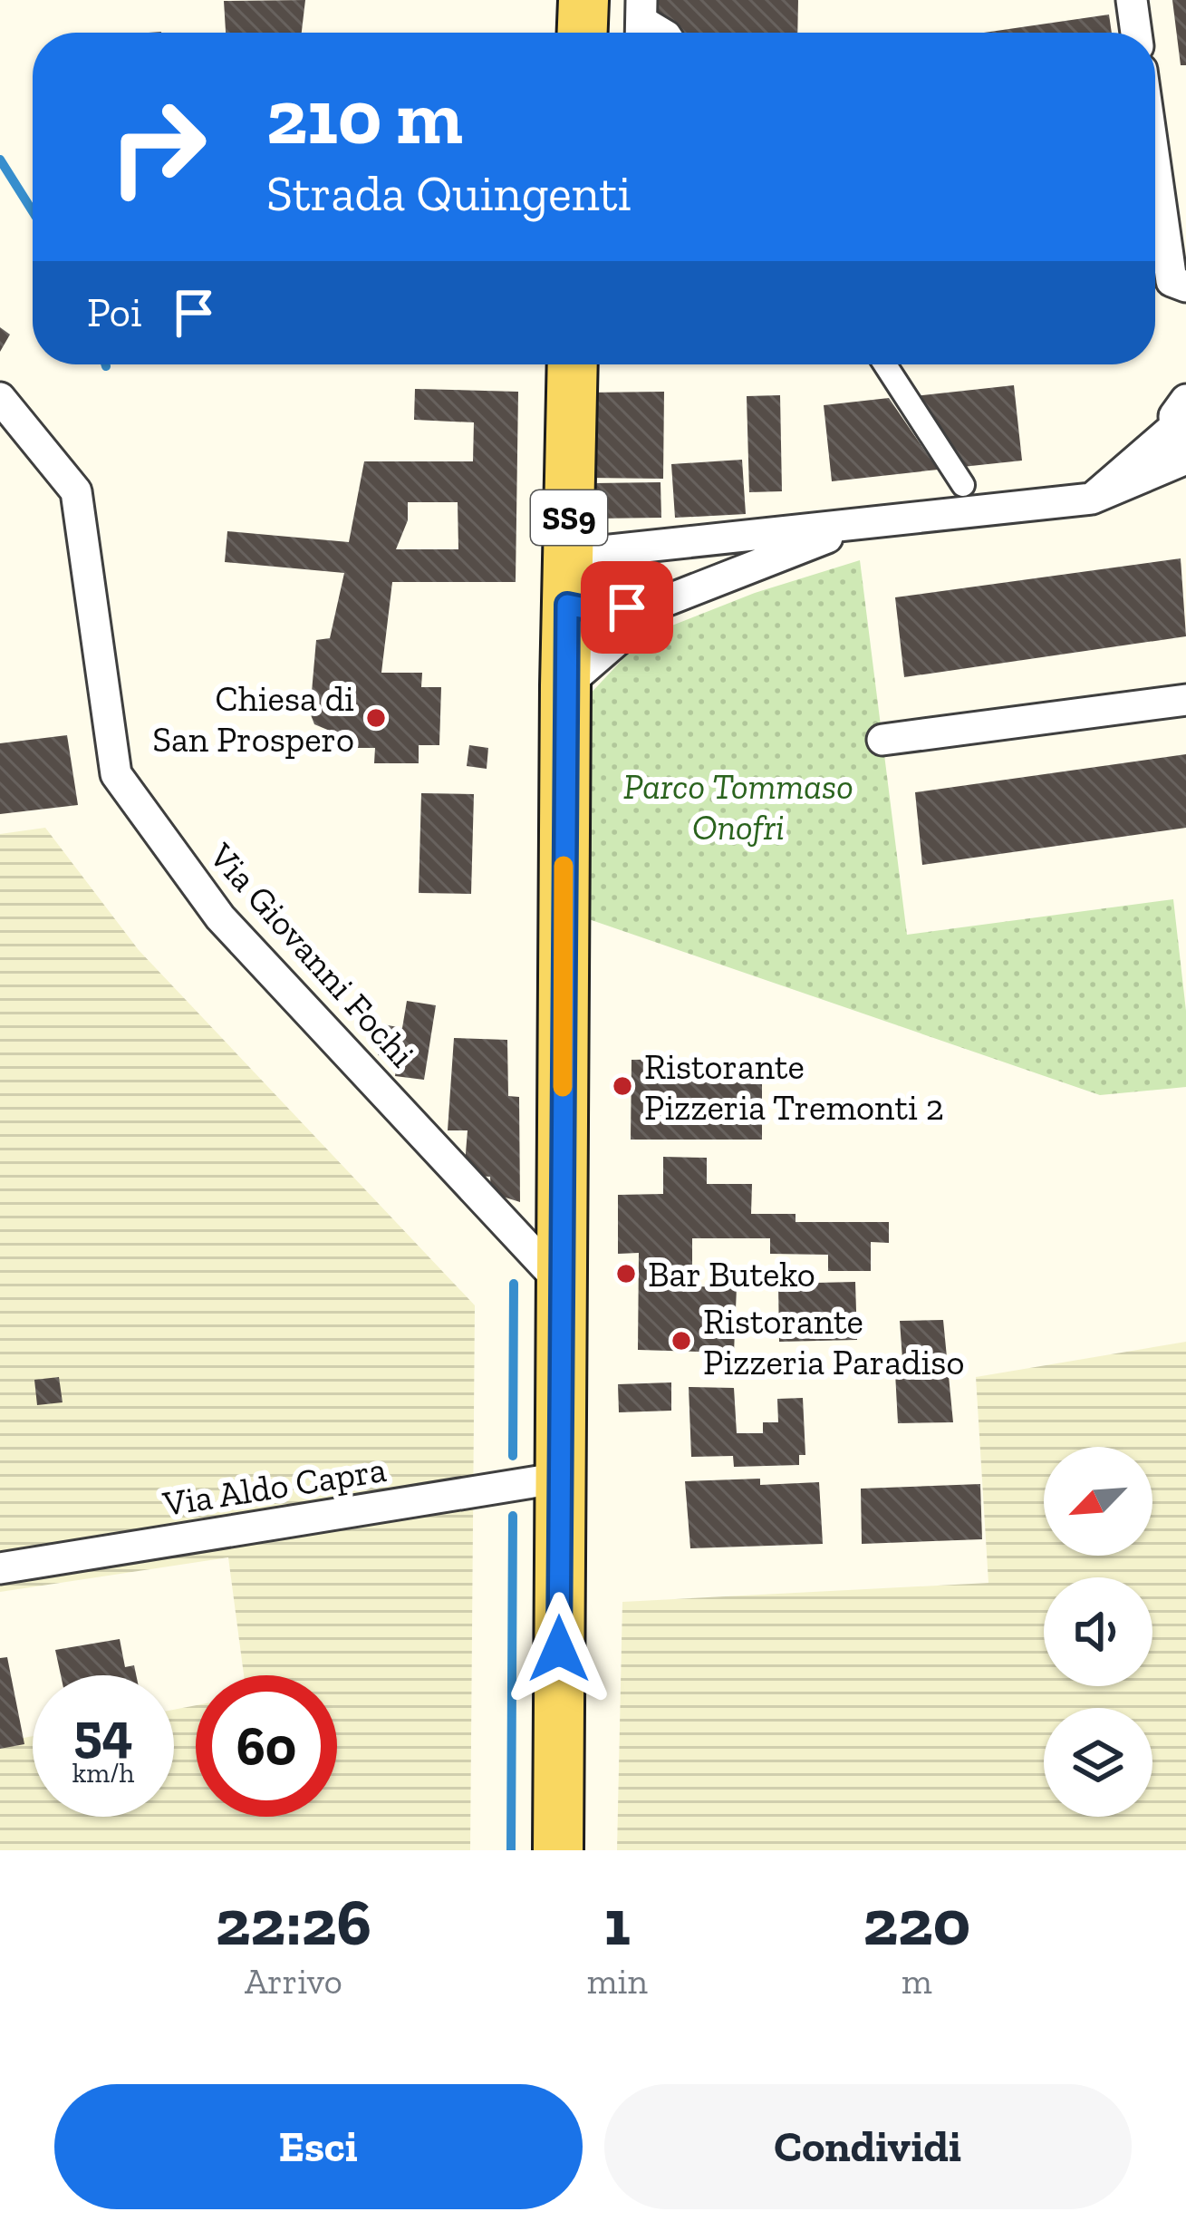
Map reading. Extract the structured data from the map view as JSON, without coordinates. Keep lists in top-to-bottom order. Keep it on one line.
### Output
{"streets":{"main road":["SS9"],"street":["Via Giovanni Fochi","Via Aldo Capra"]},"crossings":[["SS9","Via Giovanni Fochi"],["SS9","Via Aldo Capra"]],"parks":["Parco Tommaso Onofri"],"places":["Chiesa di San Prospero","Ristorante Pizzeria Tremonti 2","Bar Buteko","Ristorante Pizzeria Paradiso"],"north":"bottom left","page":{"turn":["210 m","Strada Quingenti"],"then":"Poi","speed":"54 km/h","limit":"60","eta":["22:26","Arrivo","1","min","220","m"],"buttons":["Esci","Condividi"]}}
